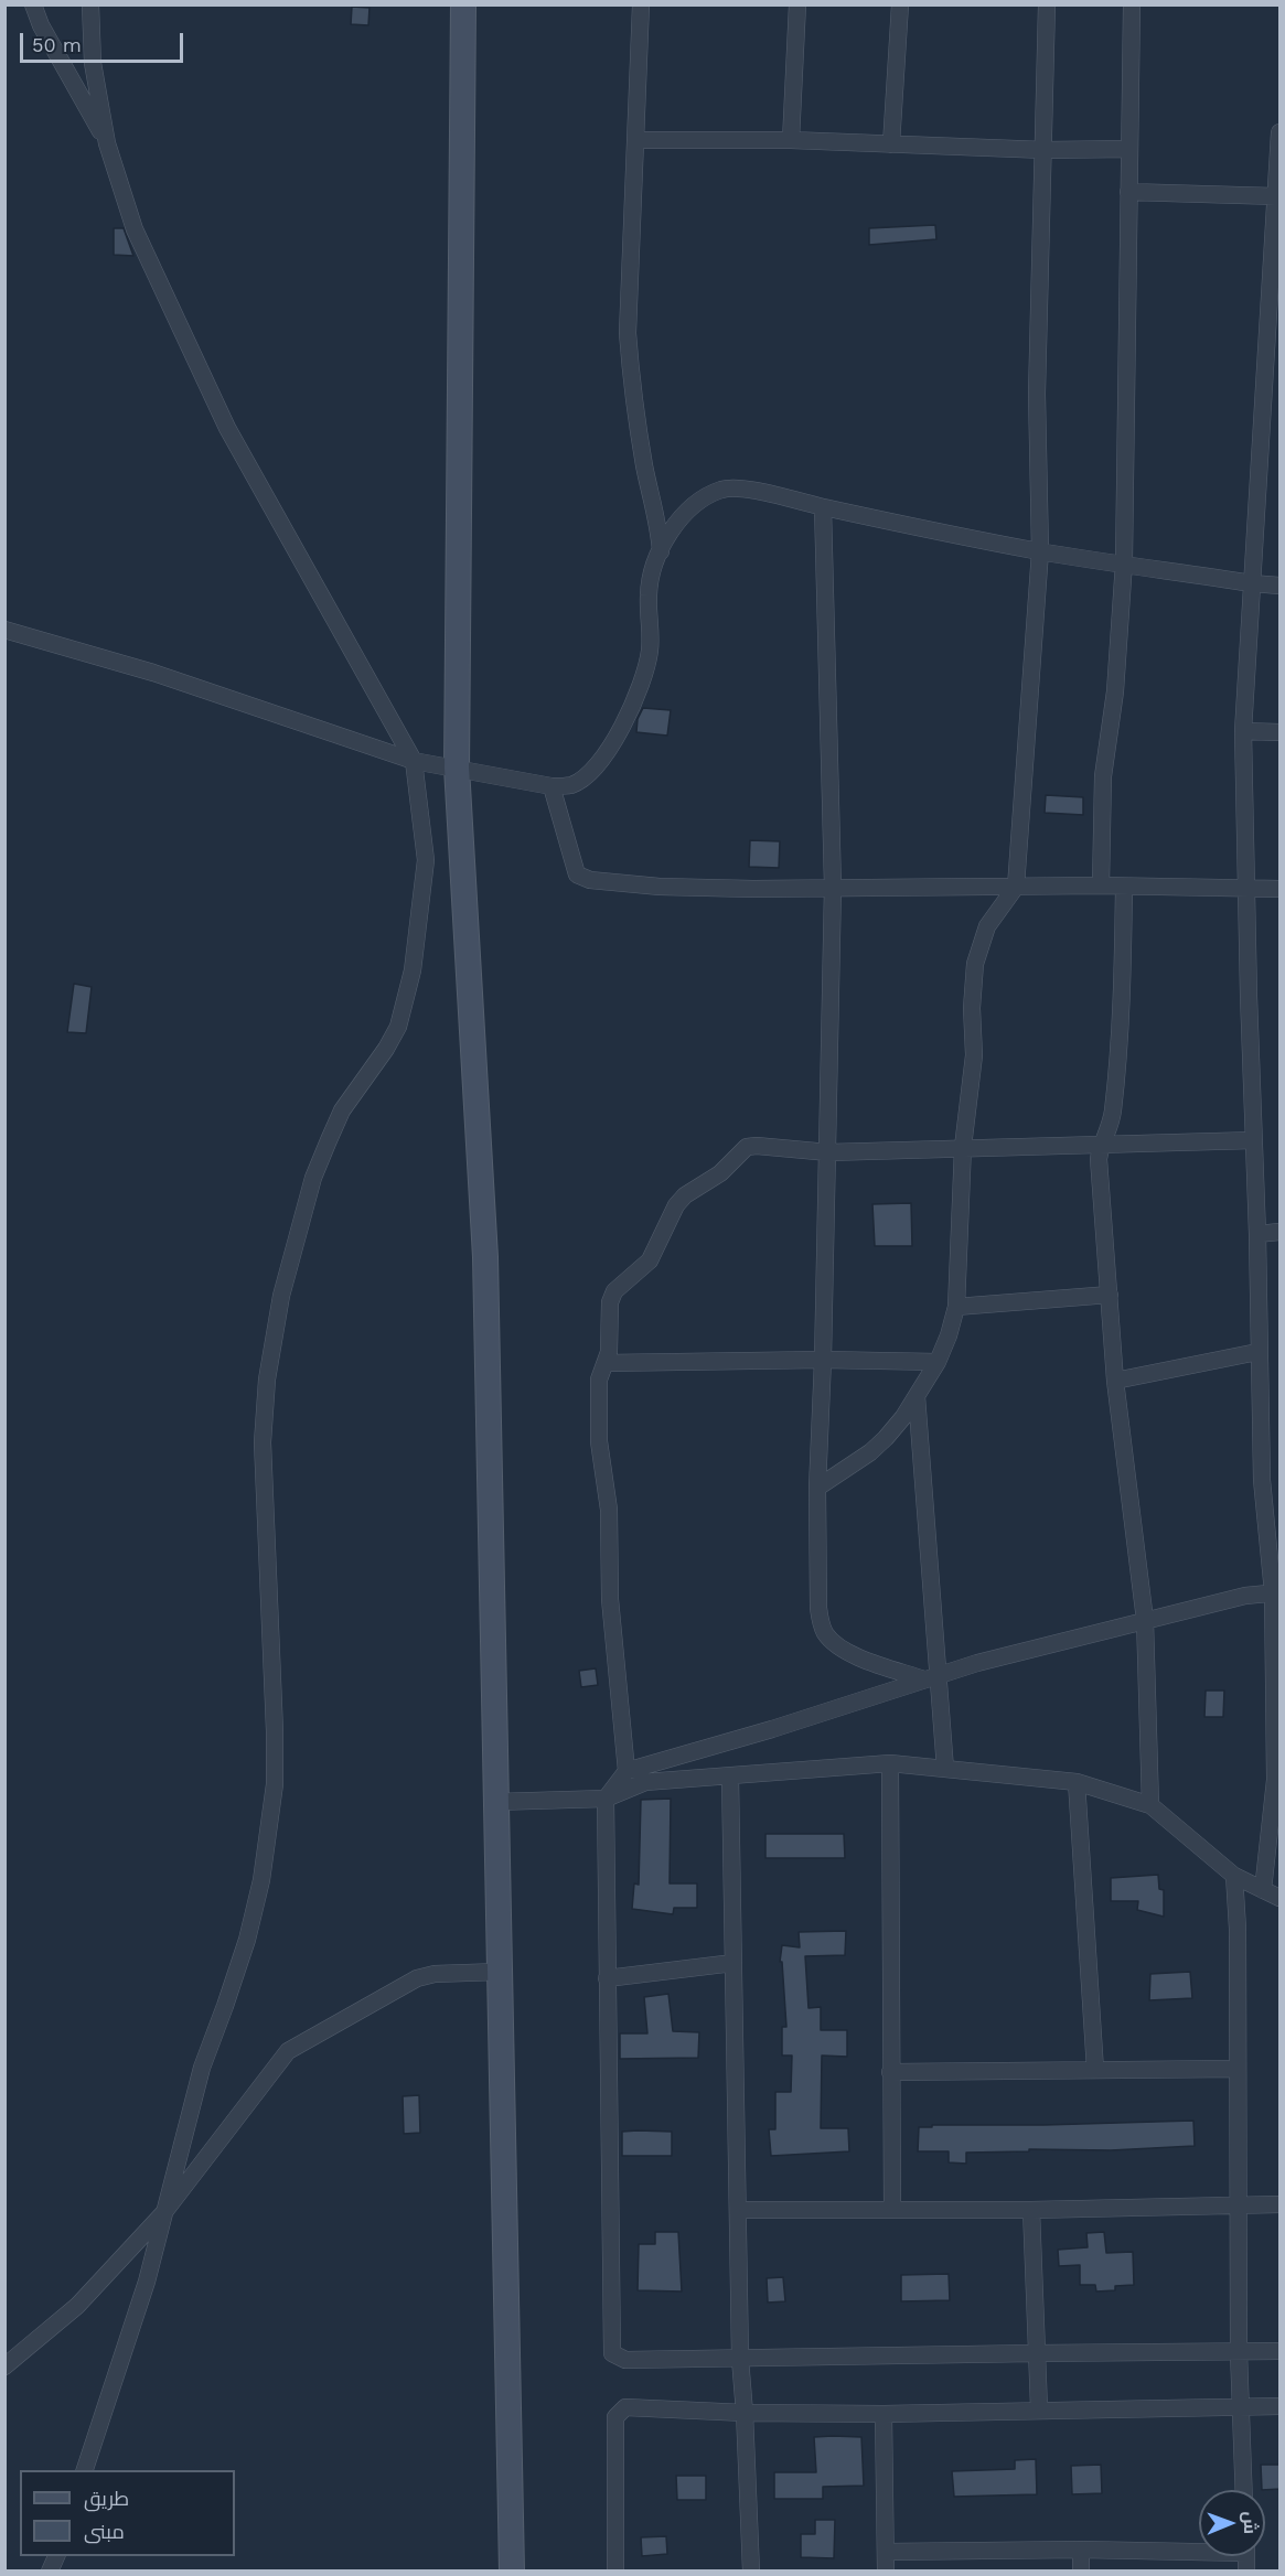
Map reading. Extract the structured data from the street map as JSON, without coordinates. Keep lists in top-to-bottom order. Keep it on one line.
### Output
{"legend":["طريق","مبنى"],"scale_bar":"50 m","north":"right"}
